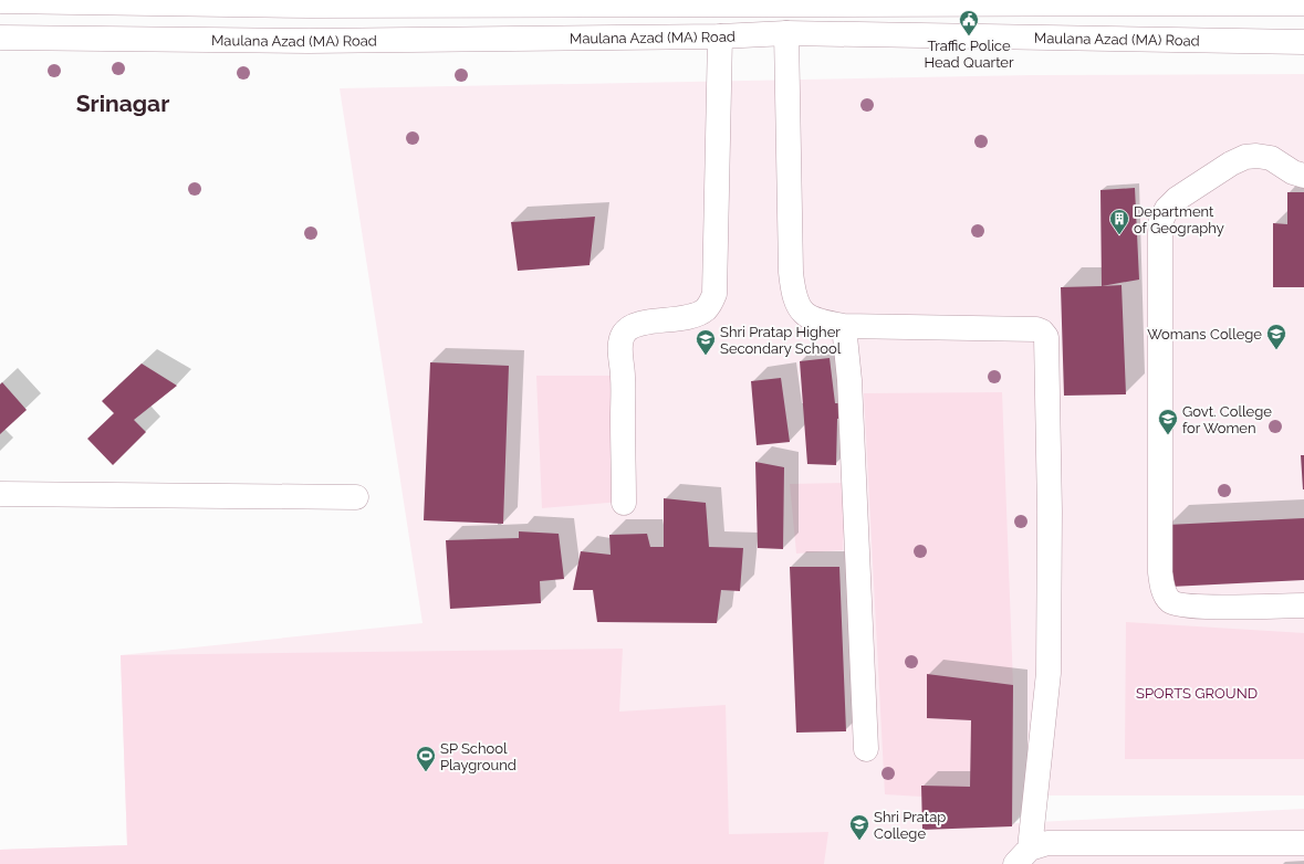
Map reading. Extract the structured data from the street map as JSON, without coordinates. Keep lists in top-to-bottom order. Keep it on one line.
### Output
{"streets":{"main road":["Maulana Azad (MA) Road"]},"districts":["Srinagar"],"parks":["SPORTS GROUND"],"places":{"public building":["Traffic Police Head Quarter"],"building":["Department of Geography"],"school or university":["Womans College","Shri Pratap Higher Secondary School","Govt. College for Women","Shri Pratap College"],"sports":["SP School Playground"]}}
